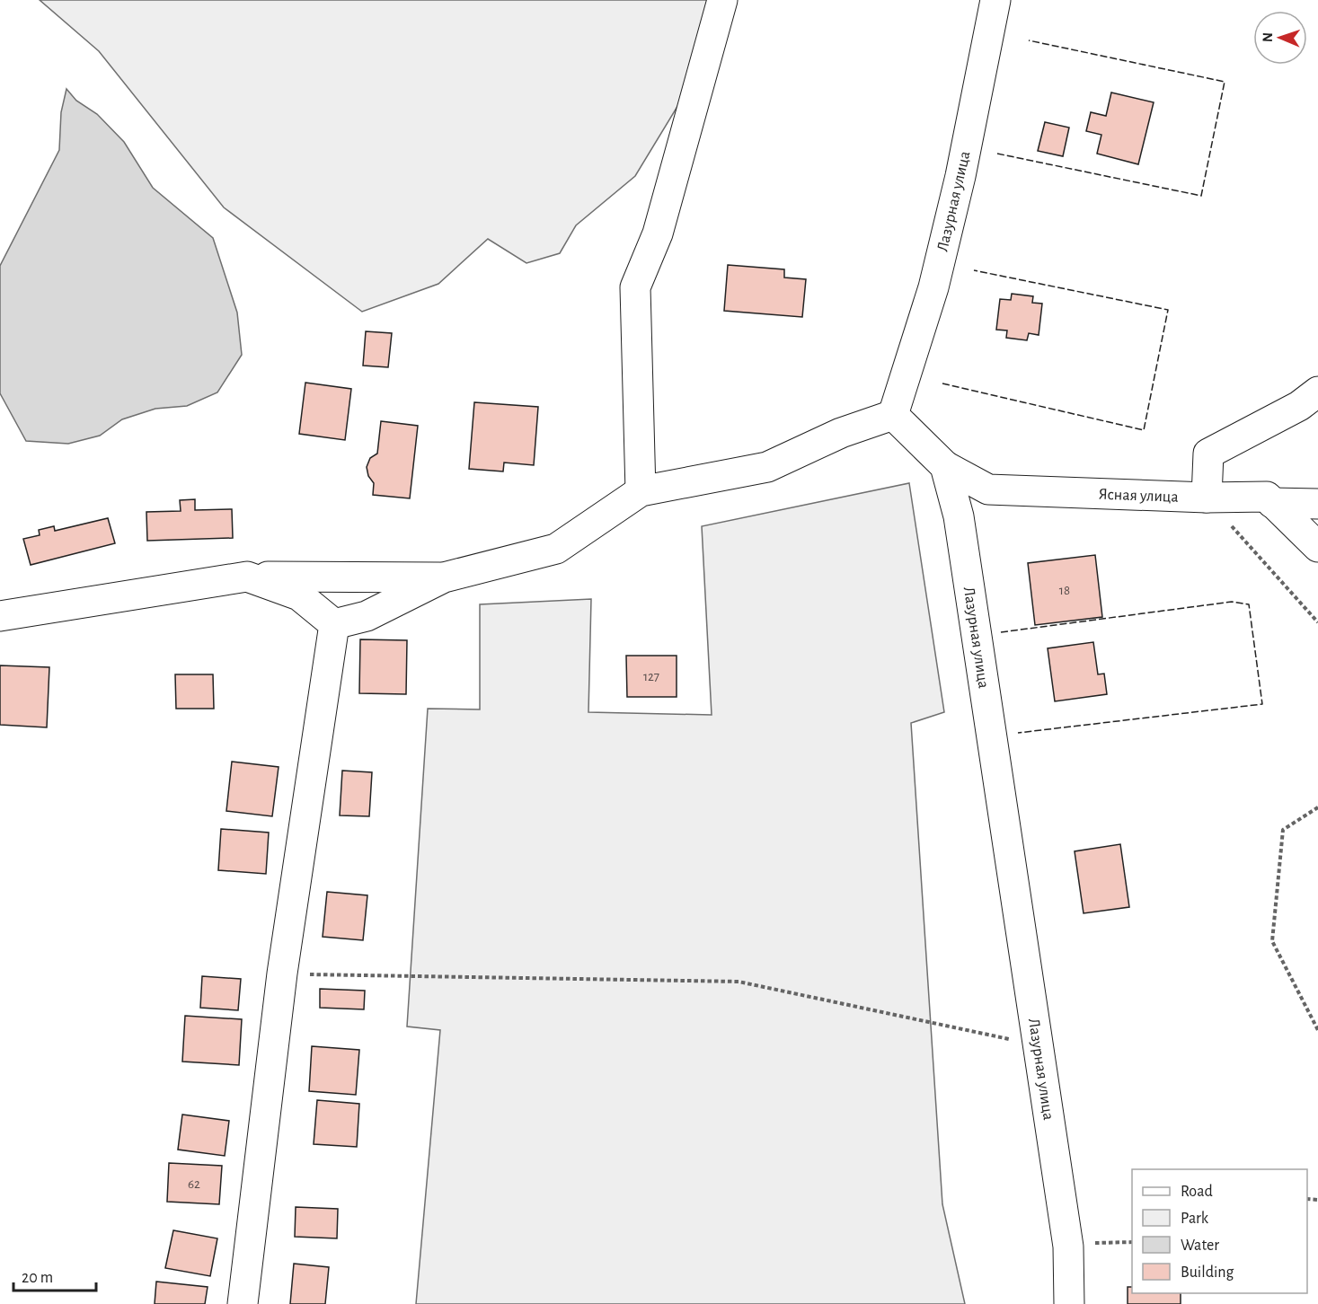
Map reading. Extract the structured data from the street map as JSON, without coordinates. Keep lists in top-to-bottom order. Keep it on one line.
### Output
{"streets":{"street":["Лазурная улица","Ясная улица"]},"crossings":[["Лазурная улица","Ясная улица"]],"house_numbers":["18","127","62"],"legend":["Road","Park","Water","Building"],"scale_bar":"20 m","north":"left"}
